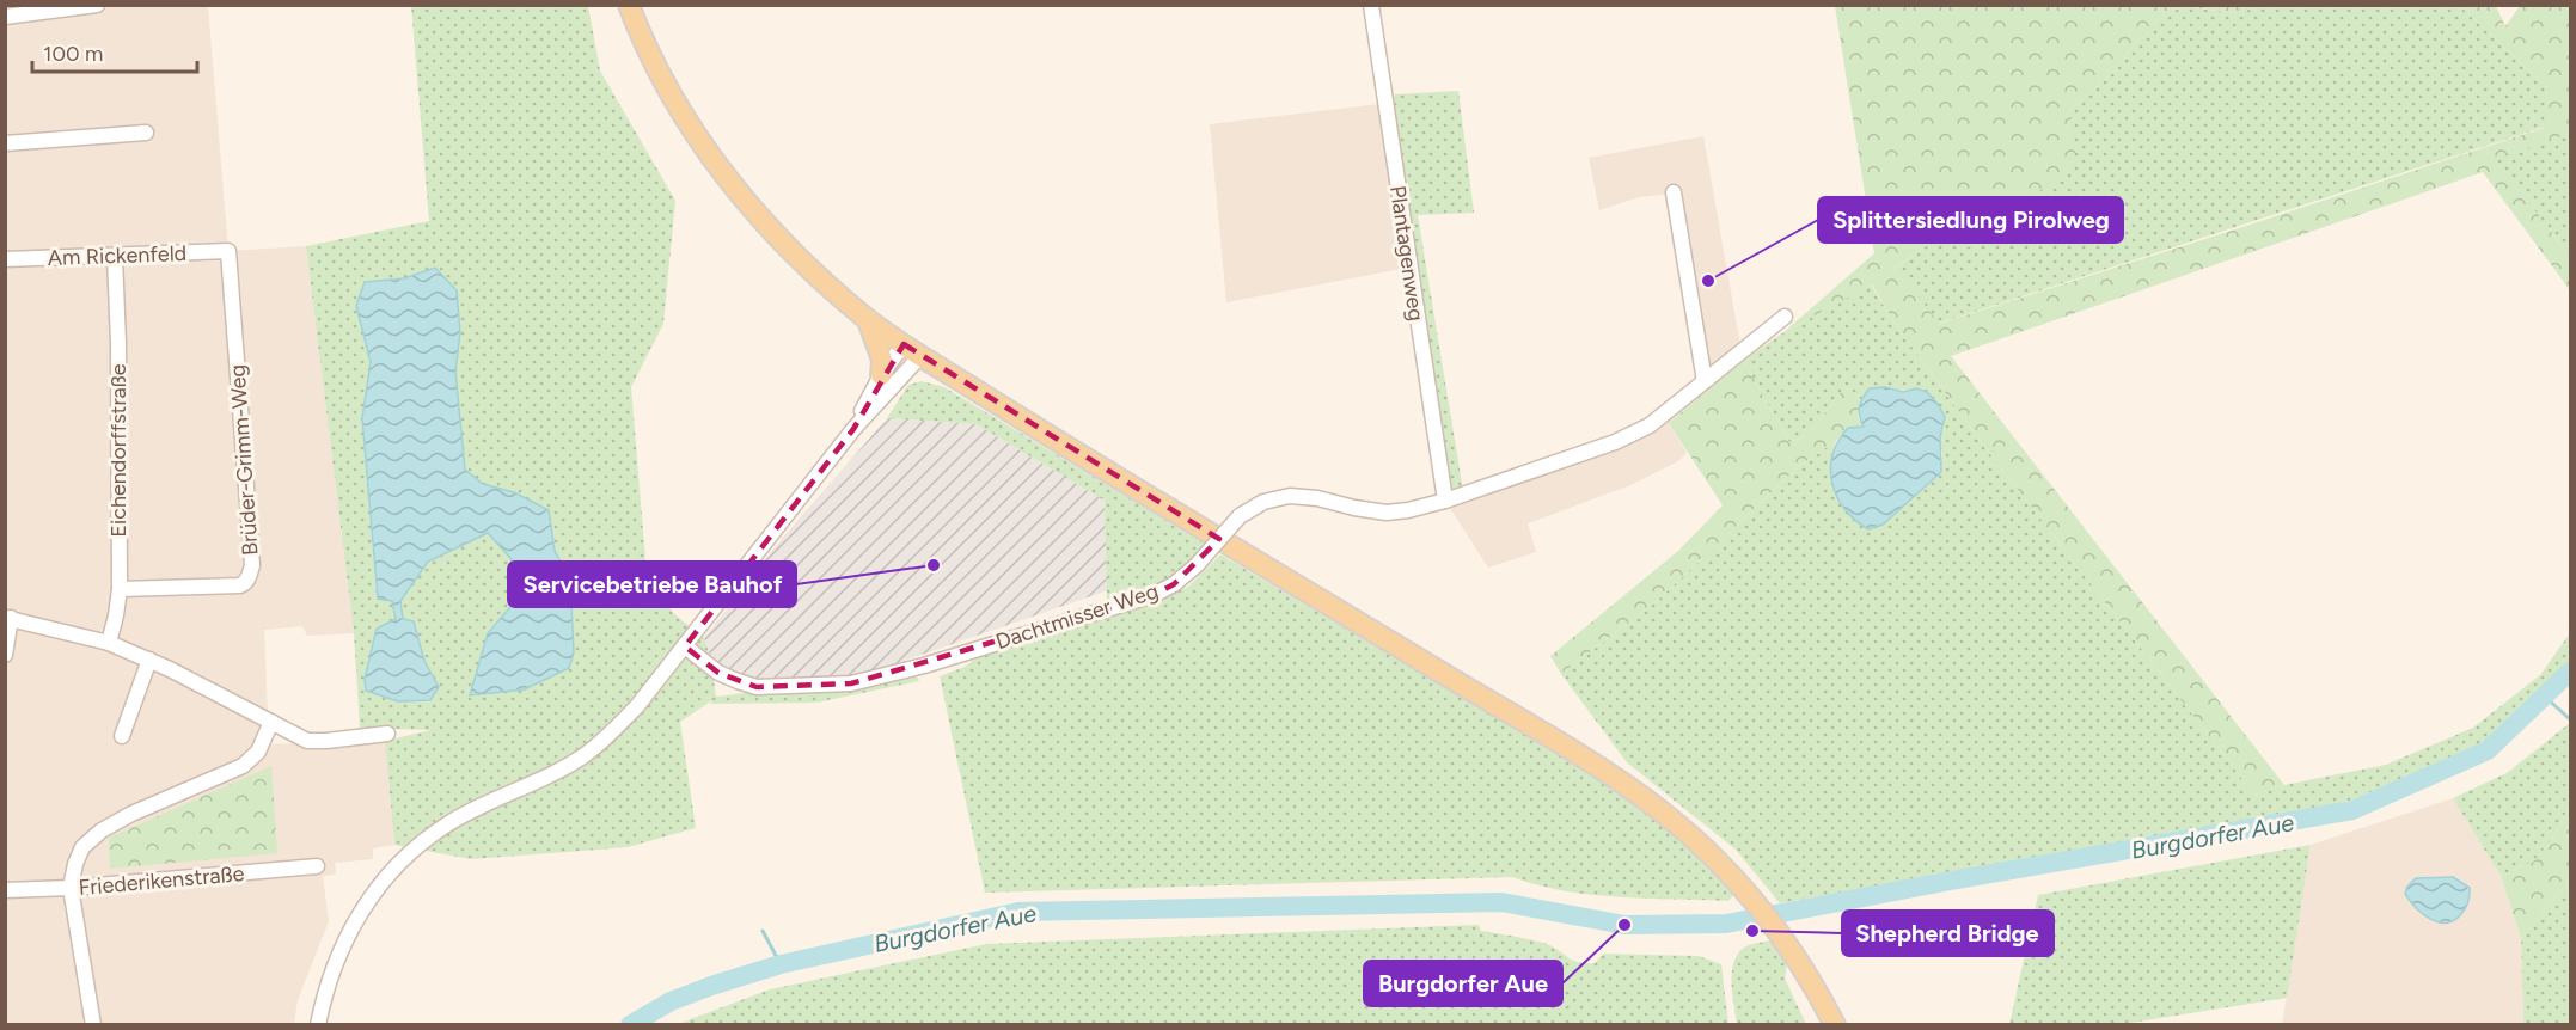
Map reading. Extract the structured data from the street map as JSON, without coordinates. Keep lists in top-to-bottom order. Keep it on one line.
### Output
{"streets":{"street":["Plantagenweg","Am Rickenfeld","Eichendorffstraße","Brüder-Grimm-Weg","Dachtmisser Weg","Friederikenstraße"]},"crossings":[["Plantagenweg","Dachtmisser Weg"],["Am Rickenfeld","Eichendorffstraße"],["Am Rickenfeld","Brüder-Grimm-Weg"],["Eichendorffstraße","Brüder-Grimm-Weg"]],"water":["Burgdorfer Aue"],"places":["Splittersiedlung Pirolweg","Servicebetriebe Bauhof","Burgdorfer Aue","Shepherd Bridge"],"scale_bar":"100 m"}
